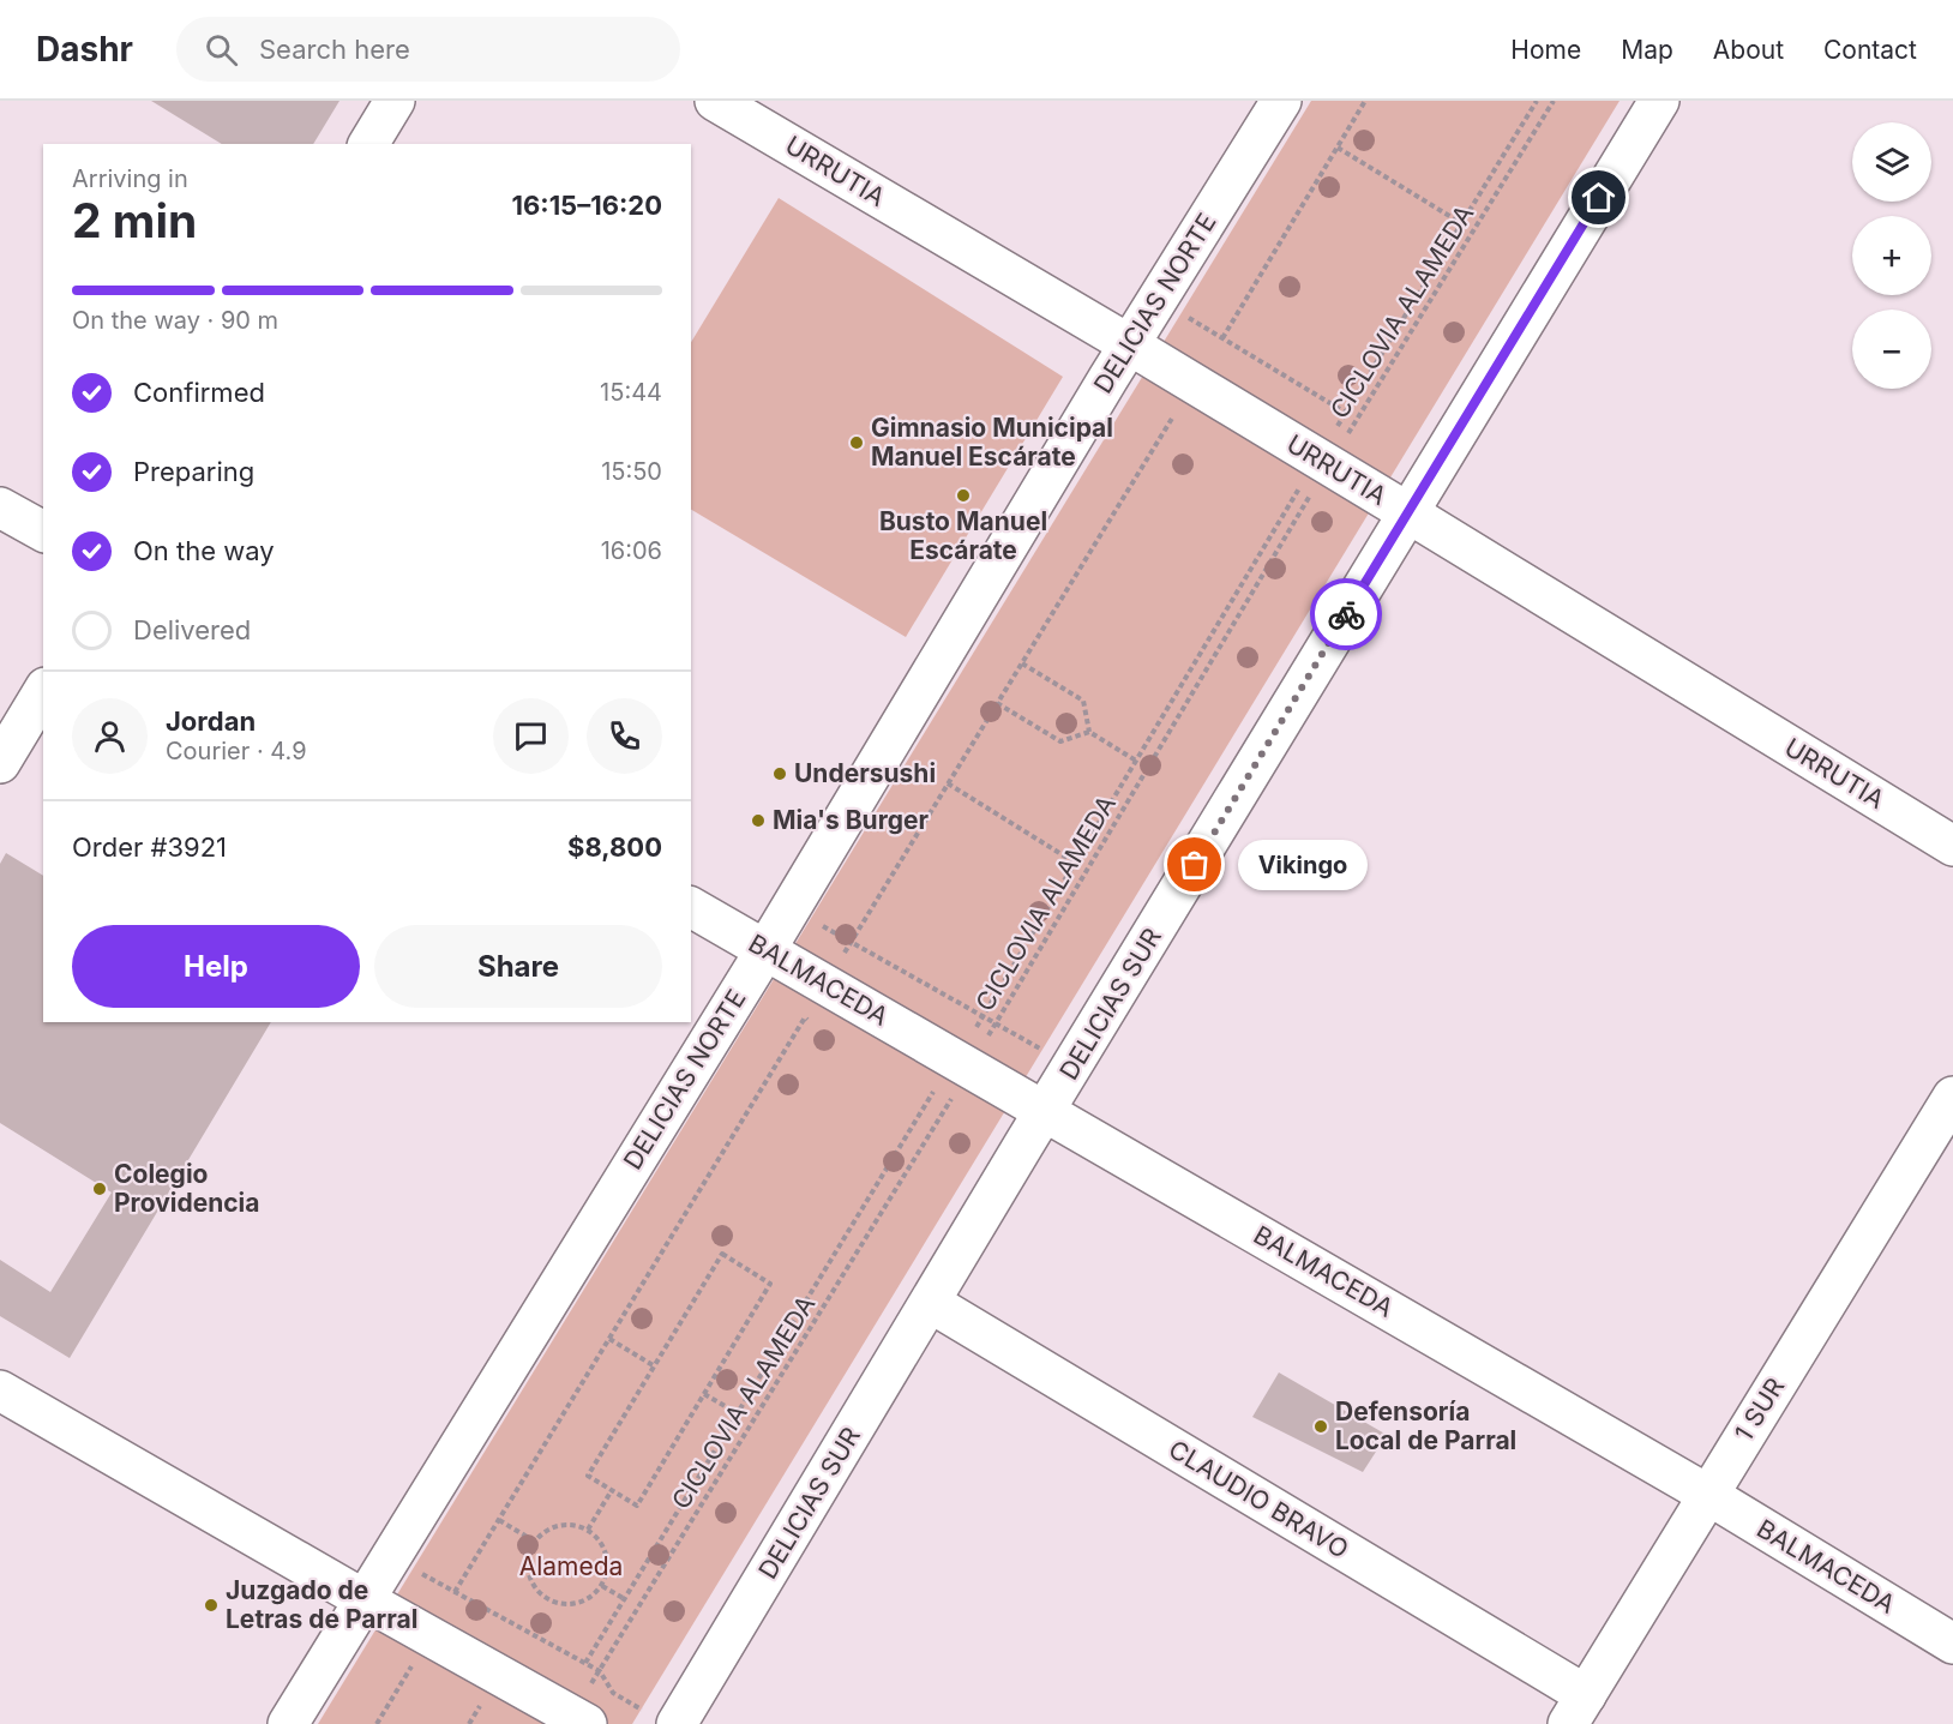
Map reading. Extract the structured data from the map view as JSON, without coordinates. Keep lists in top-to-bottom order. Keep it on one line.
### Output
{"streets":{"street":["URRUTIA","DELICIAS NORTE","BALMACEDA","DELICIAS SUR","1 SUR","CLAUDIO BRAVO"],"path":["CICLOVIA ALAMEDA"]},"crossings":[["URRUTIA","DELICIAS NORTE"],["URRUTIA","CICLOVIA ALAMEDA"],["URRUTIA","DELICIAS SUR"],["DELICIAS NORTE","BALMACEDA"],["CICLOVIA ALAMEDA","BALMACEDA"],["BALMACEDA","DELICIAS SUR"],["BALMACEDA","1 SUR"],["DELICIAS SUR","CLAUDIO BRAVO"],["1 SUR","CLAUDIO BRAVO"]],"parks":["Alameda"],"places":["Gimnasio Municipal Manuel Escárate","Busto Manuel Escárate","Undersushi","Mia's Burger","Vikingo","Colegio Providencia","Defensoría Local de Parral","Juzgado de Letras de Parral"],"page":{"header":"Dashr","search":"Search here","nav":["Home","Map","About","Contact"],"map_buttons":["+","−"],"heading":["2 min","Arriving in","16:15–16:20"],"panel":["Jordan","Courier · 4.9","Order #3921","$8,800"],"bar":"On the way · 90 m","list":[["Confirmed","15:44"],["Preparing","15:50"],["On the way","16:06"],"Delivered"],"bubble":"Vikingo","buttons":["Help","Share"]}}
